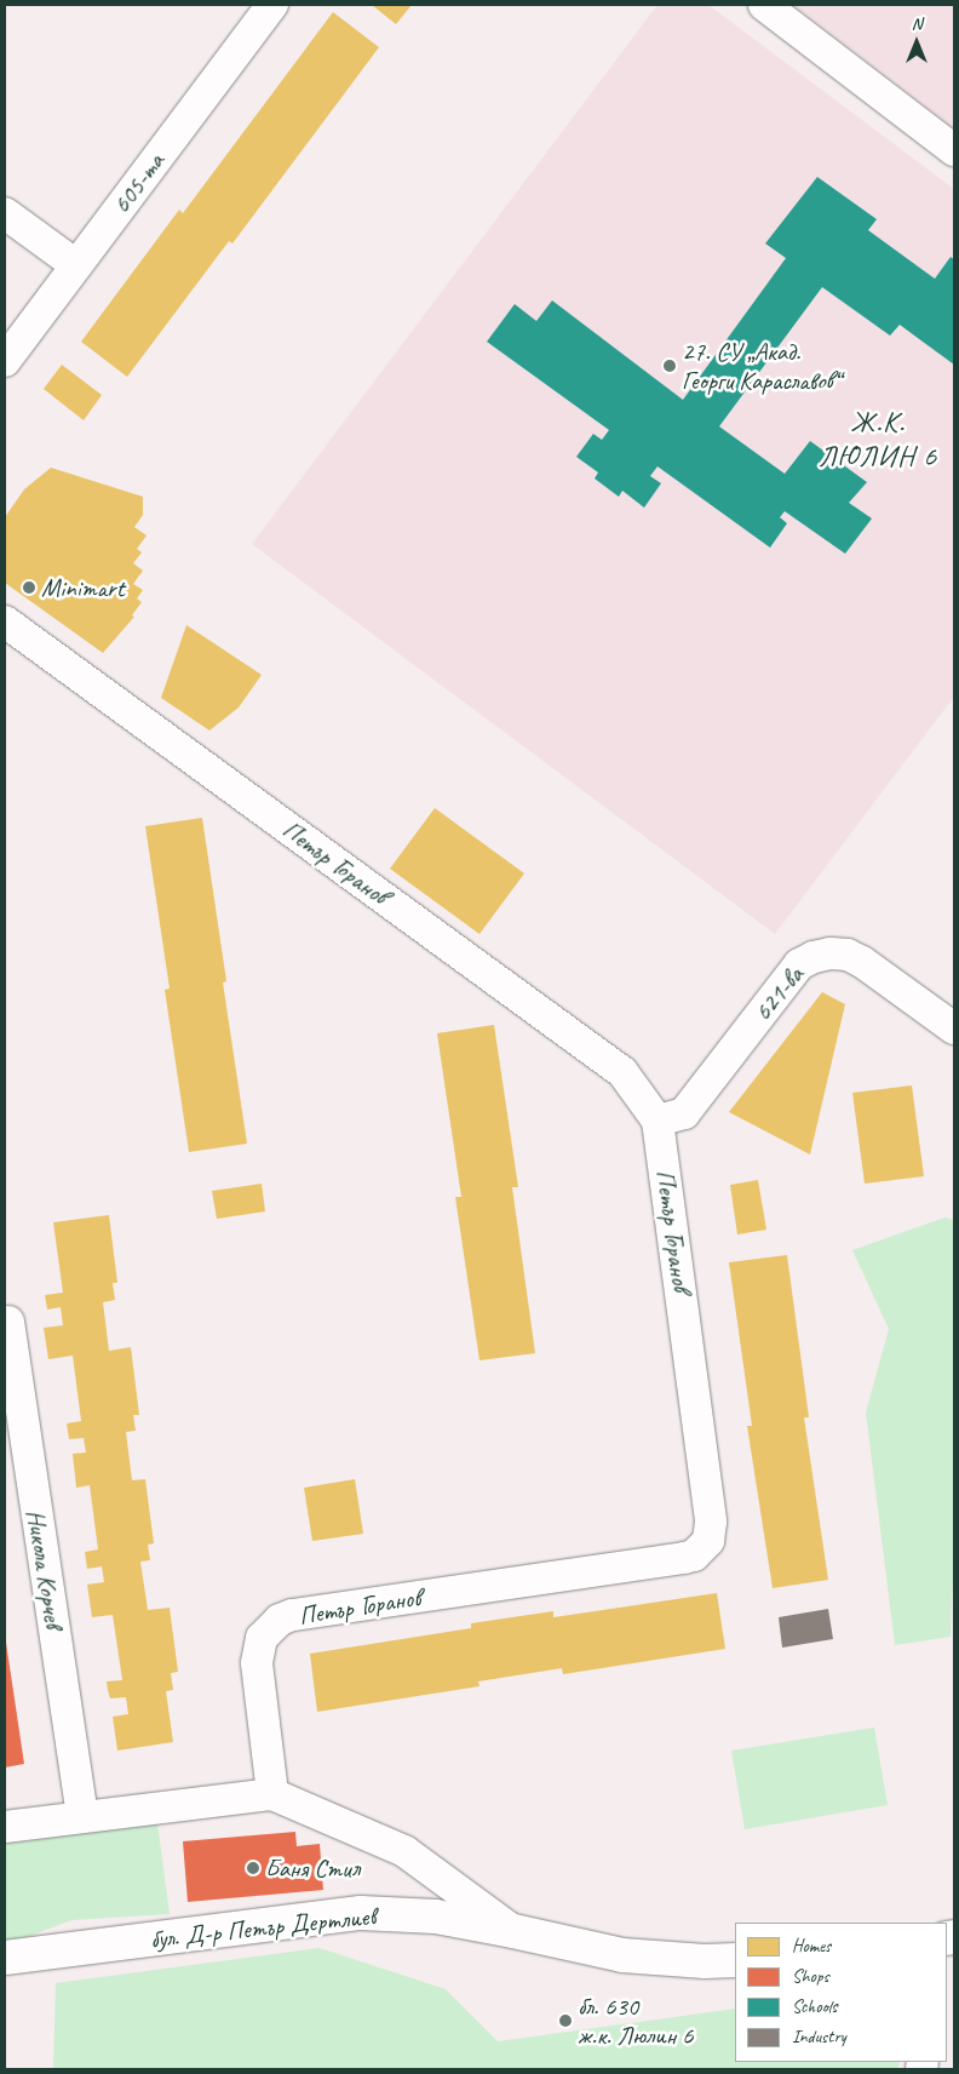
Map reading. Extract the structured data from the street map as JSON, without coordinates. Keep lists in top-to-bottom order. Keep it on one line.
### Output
{"streets":{"main road":["бул. Д-р Петър Дертлиев"],"street":["605-та","Петър Горанов","621-ва","Никола Корчев"]},"crossings":[["Петър Горанов","621-ва"]],"districts":["Ж.К. ЛЮЛИН 6"],"places":["27. СУ „Акад. Георги Караславов“","Minimart","Баня Стил","бл. 630 ж.к. Люлин 6"],"legend":["Homes","Shops","Schools","Industry"],"north":"top"}
